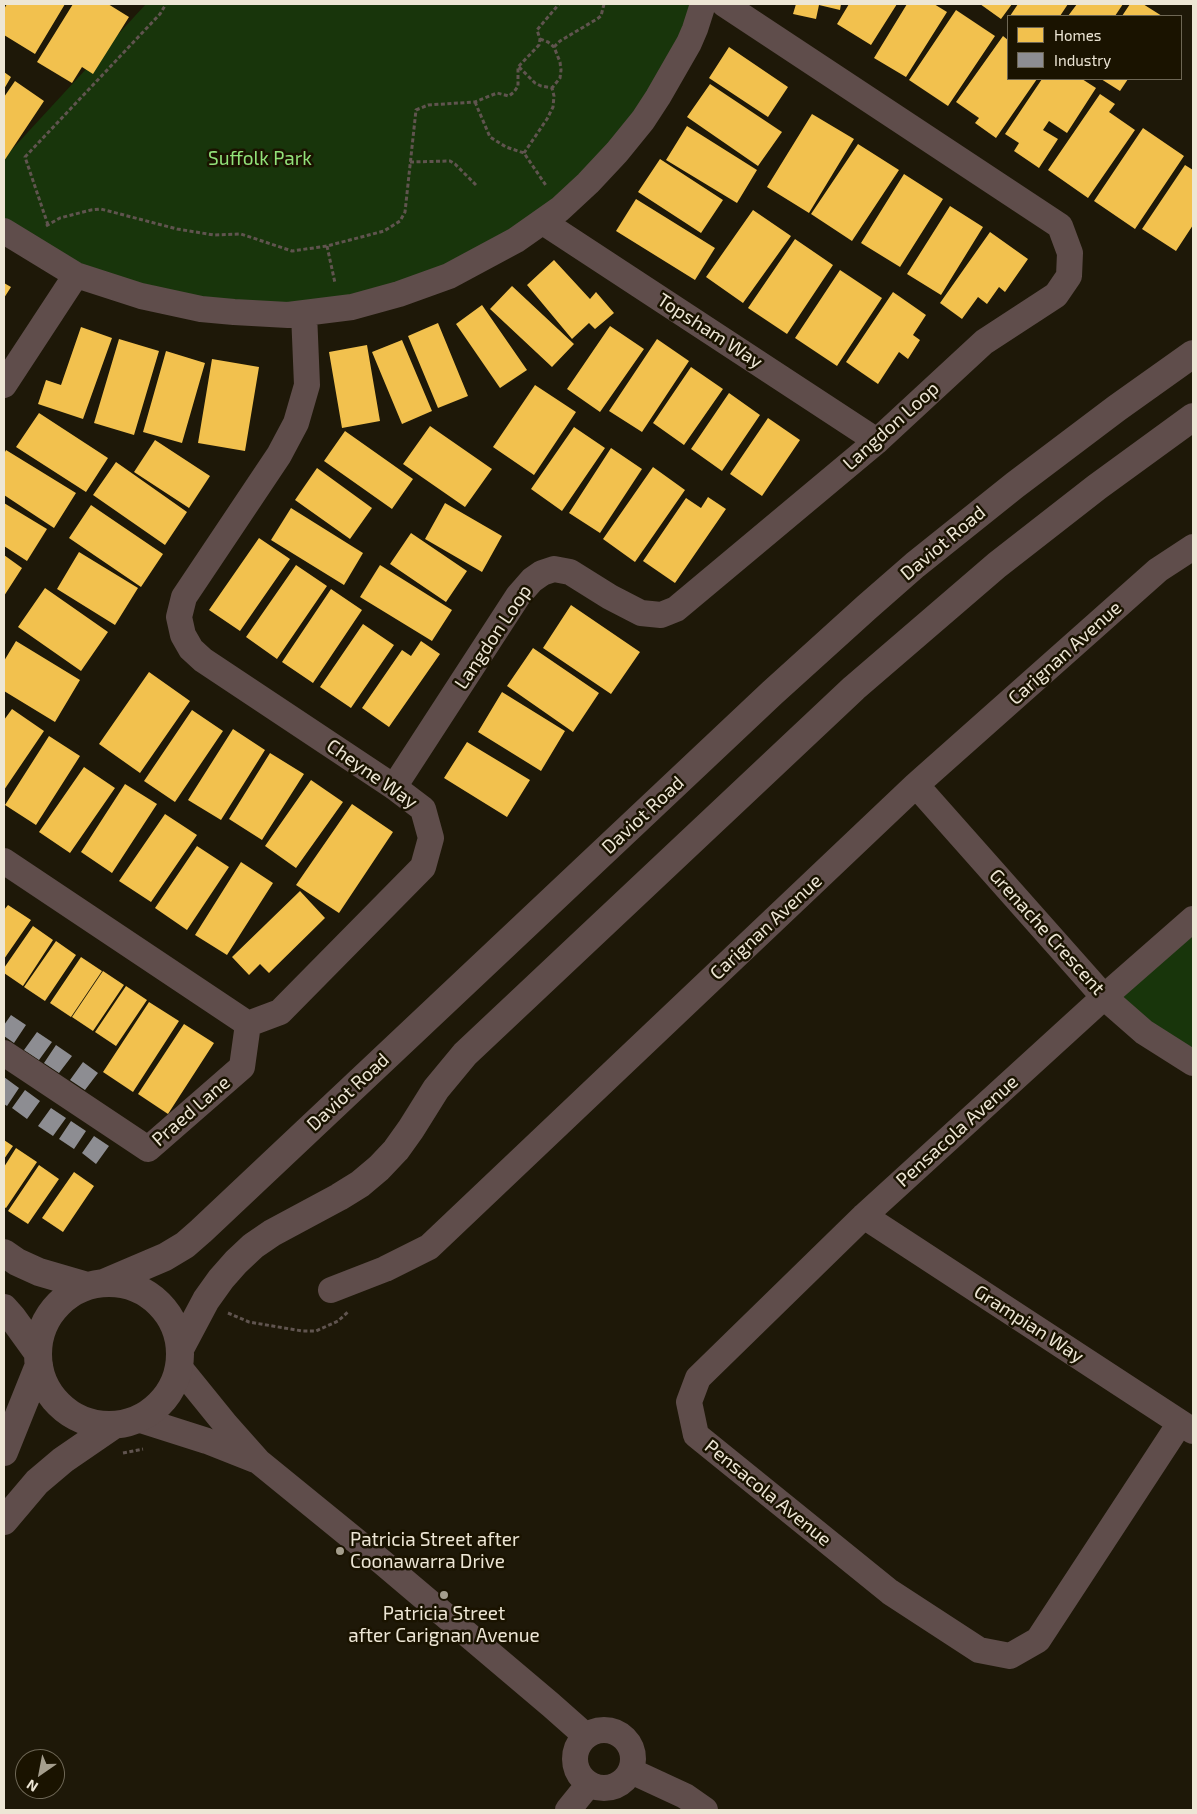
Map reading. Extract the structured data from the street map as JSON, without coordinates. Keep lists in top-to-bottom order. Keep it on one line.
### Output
{"streets":{"street":["Topsham Way","Langdon Loop","Daviot Road","Carignan Avenue","Cheyne Way","Grenache Crescent","Praed Lane","Pensacola Avenue","Grampian Way"]},"crossings":[["Topsham Way","Langdon Loop"],["Langdon Loop","Cheyne Way"],["Carignan Avenue","Grenache Crescent"],["Cheyne Way","Praed Lane"],["Grenache Crescent","Pensacola Avenue"],["Pensacola Avenue","Grampian Way"]],"parks":["Suffolk Park"],"places":["Patricia Street after Coonawarra Drive","Patricia Street after Carignan Avenue"],"legend":["Homes","Industry"],"north":"bottom left"}
